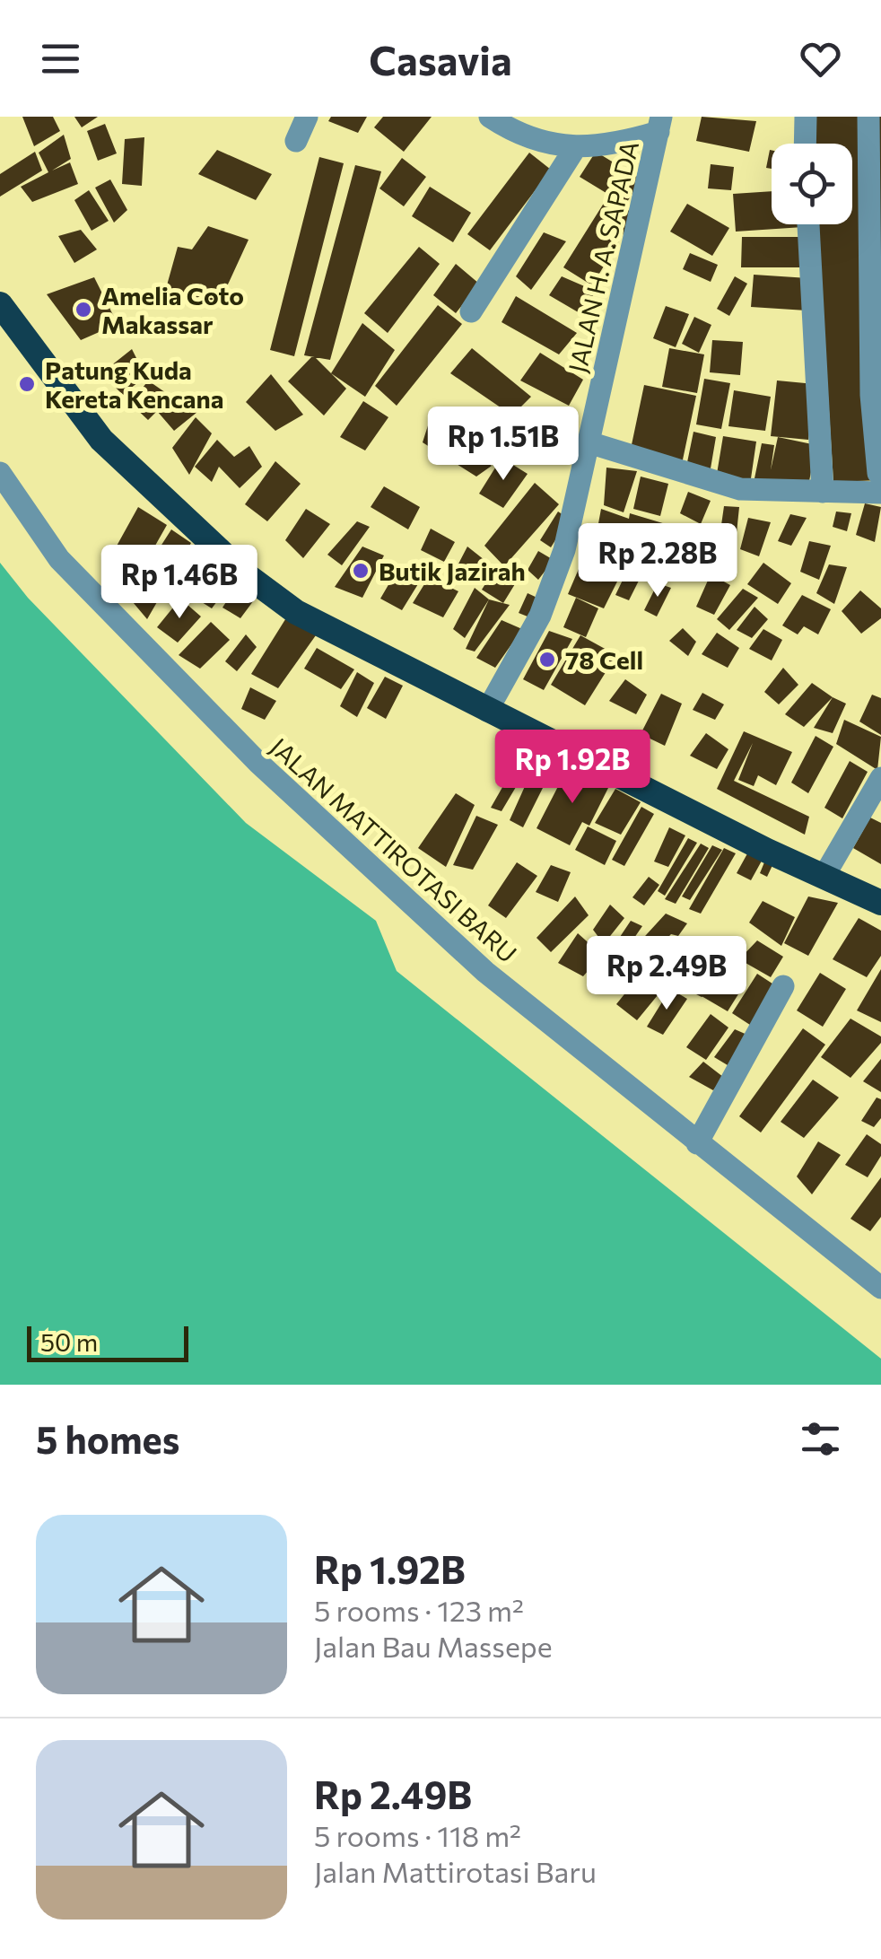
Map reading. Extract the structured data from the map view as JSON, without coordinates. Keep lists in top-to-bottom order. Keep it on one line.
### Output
{"streets":{"street":["JALAN H. A. SAPADA","JALAN MATTIROTASI BARU"]},"places":["Amelia Coto Makassar","Patung Kuda Kereta Kencana","Butik Jazirah","78 Cell"],"scale_bar":"50 m","page":{"header":"Casavia","price":["Rp 1.51B","Rp 2.28B","Rp 1.46B","Rp 1.92B","Rp 2.49B"],"scale":"50 m","heading":"5 homes","list":[{"name":"Rp 1.92B","note":"5 rooms · 123 m² · Jalan Bau Massepe"},{"name":"Rp 2.49B","note":"5 rooms · 118 m² · Jalan Mattirotasi Baru"}]}}
